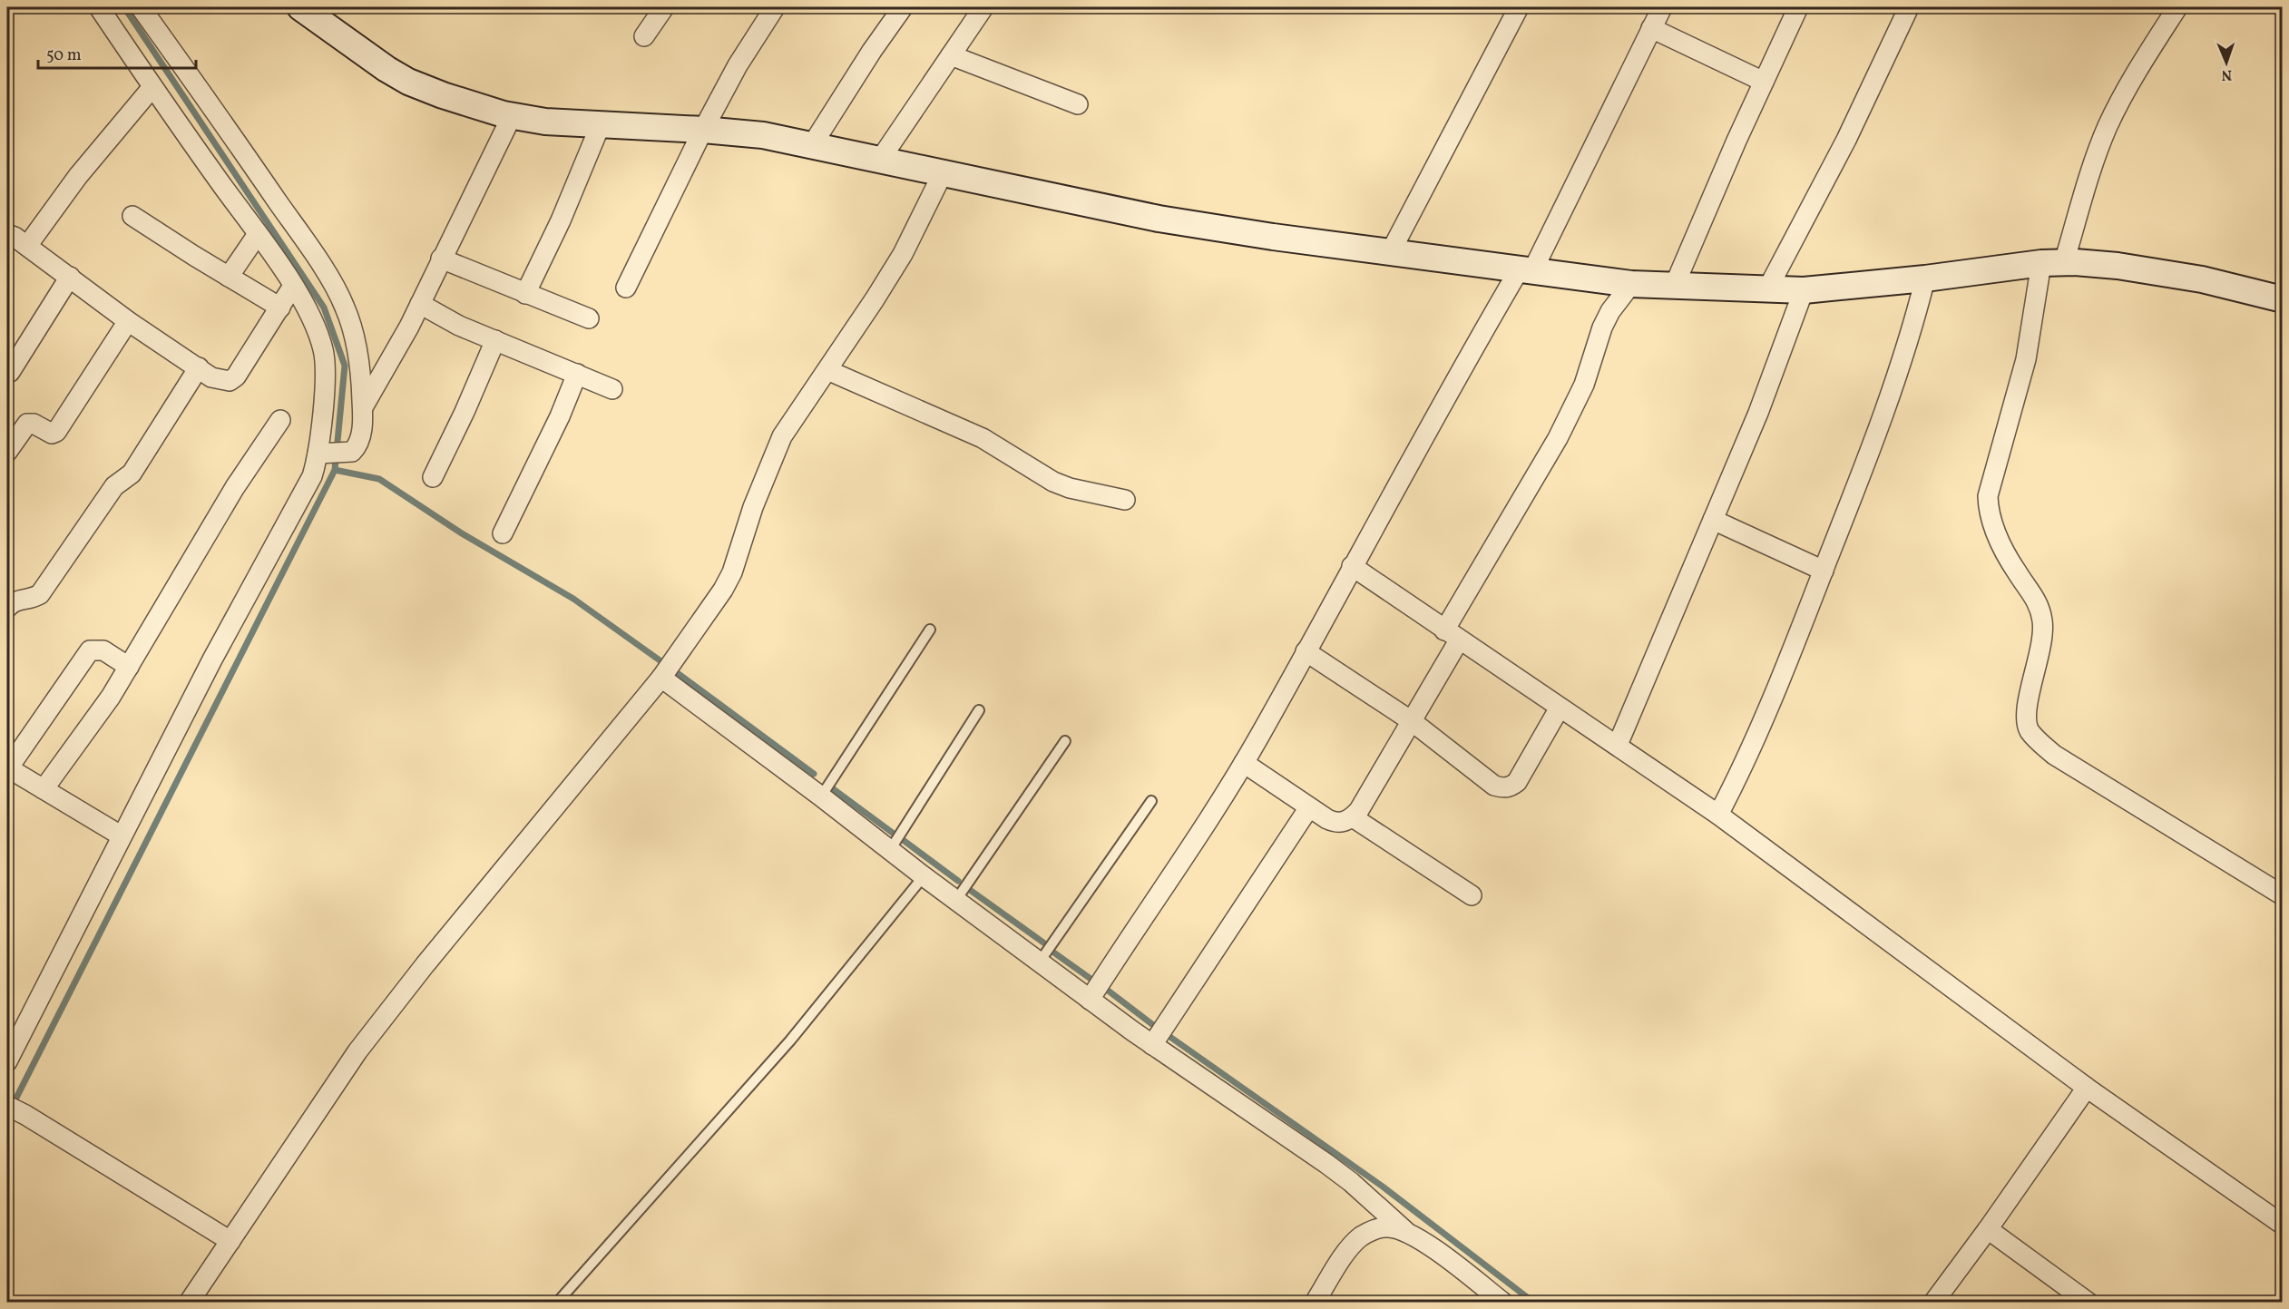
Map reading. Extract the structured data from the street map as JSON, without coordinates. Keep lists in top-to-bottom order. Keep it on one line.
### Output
{"scale_bar":"50 m","north":"bottom"}
